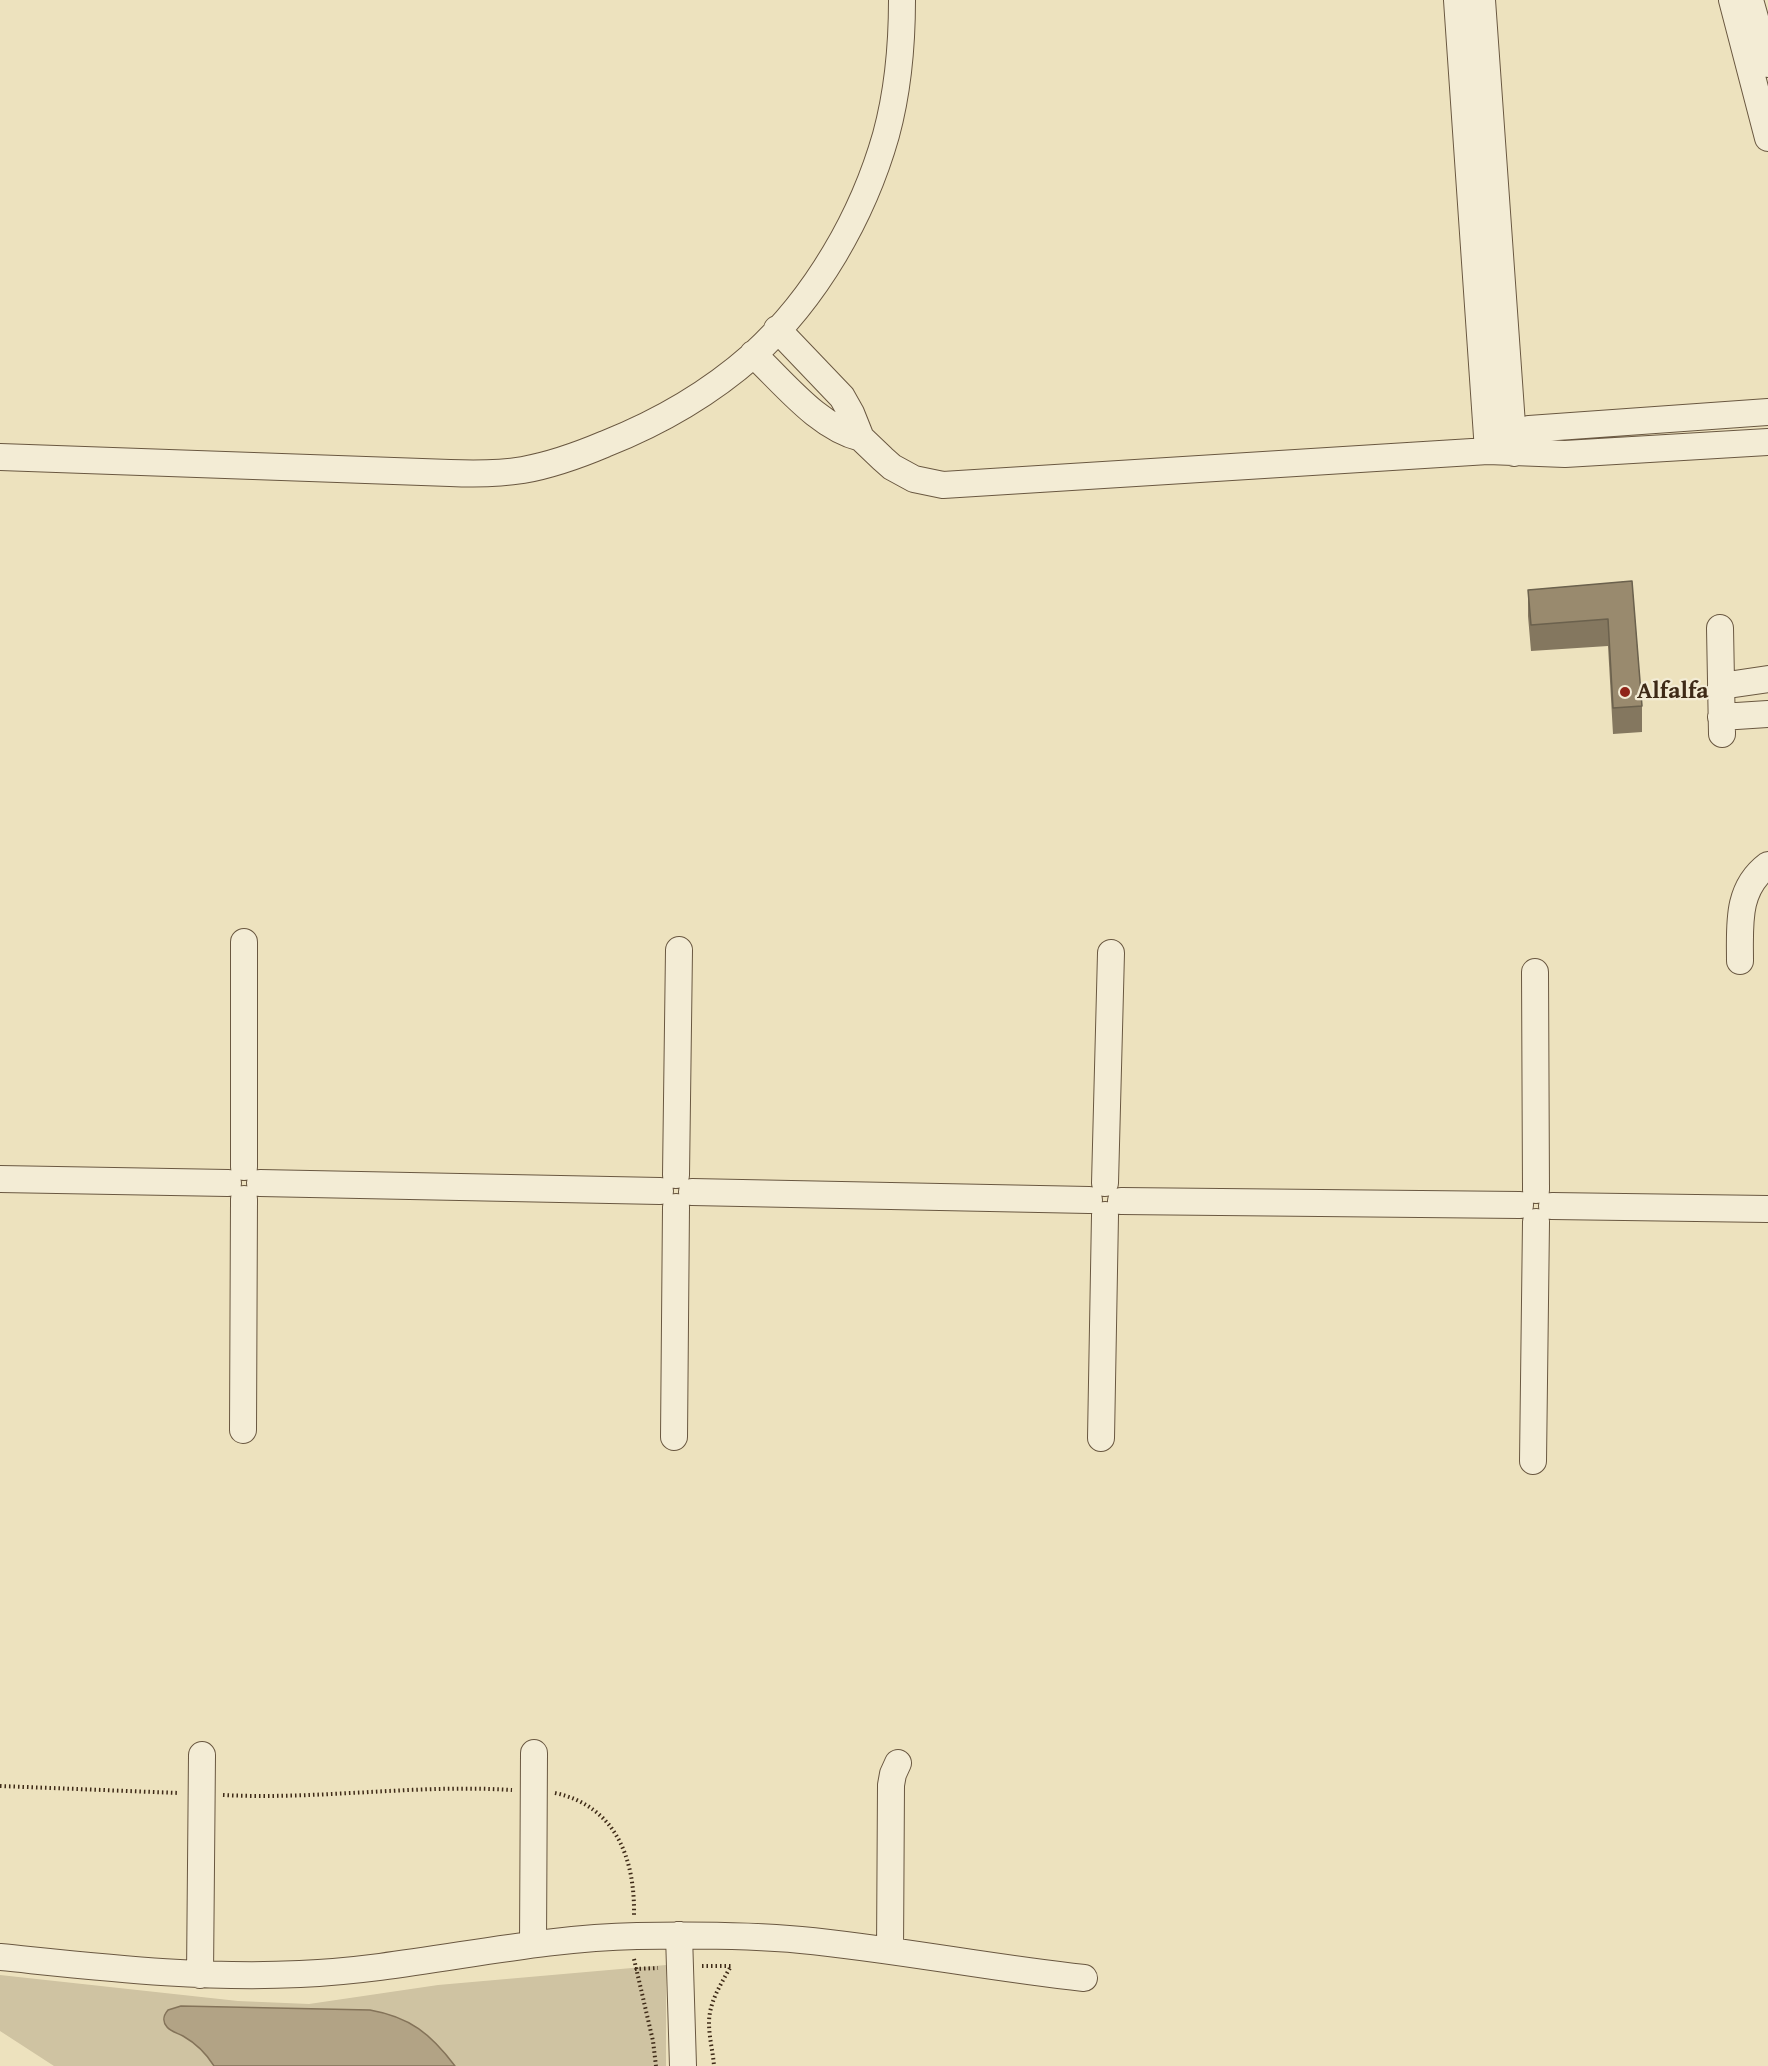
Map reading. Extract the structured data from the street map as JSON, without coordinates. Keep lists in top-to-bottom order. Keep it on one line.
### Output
{"places":["Alfalfa"]}
